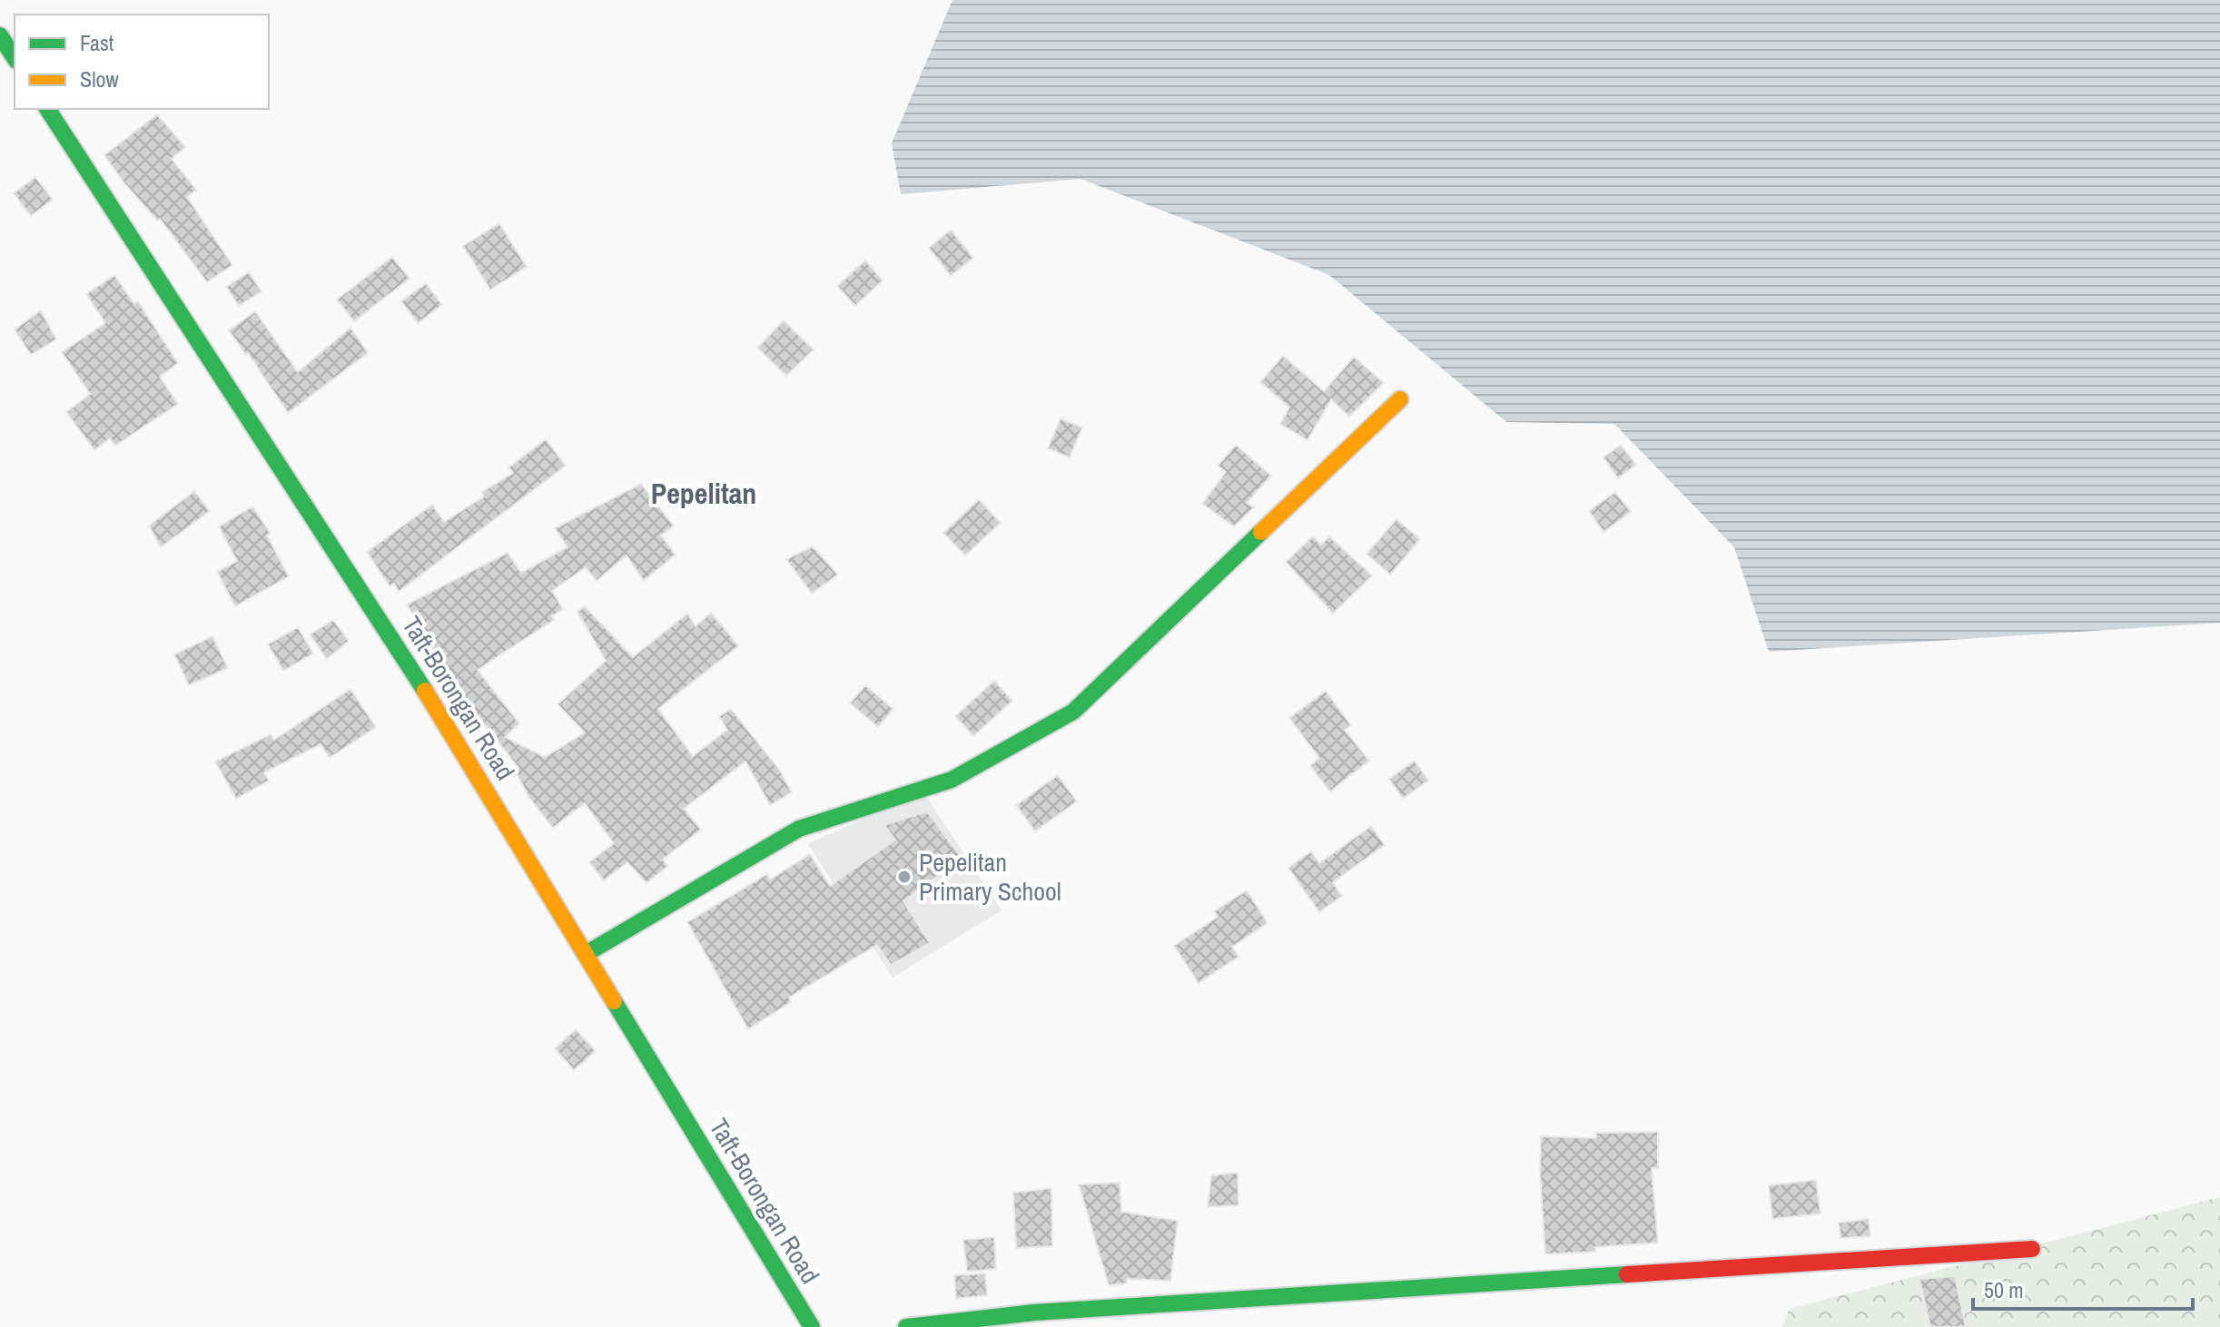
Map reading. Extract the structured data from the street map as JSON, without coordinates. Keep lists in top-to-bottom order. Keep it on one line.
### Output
{"streets":{"street":["Taft-Borongan Road"]},"districts":["Pepelitan"],"places":["Pepelitan Primary School"],"legend":["Fast","Slow"],"scale_bar":"50 m"}
